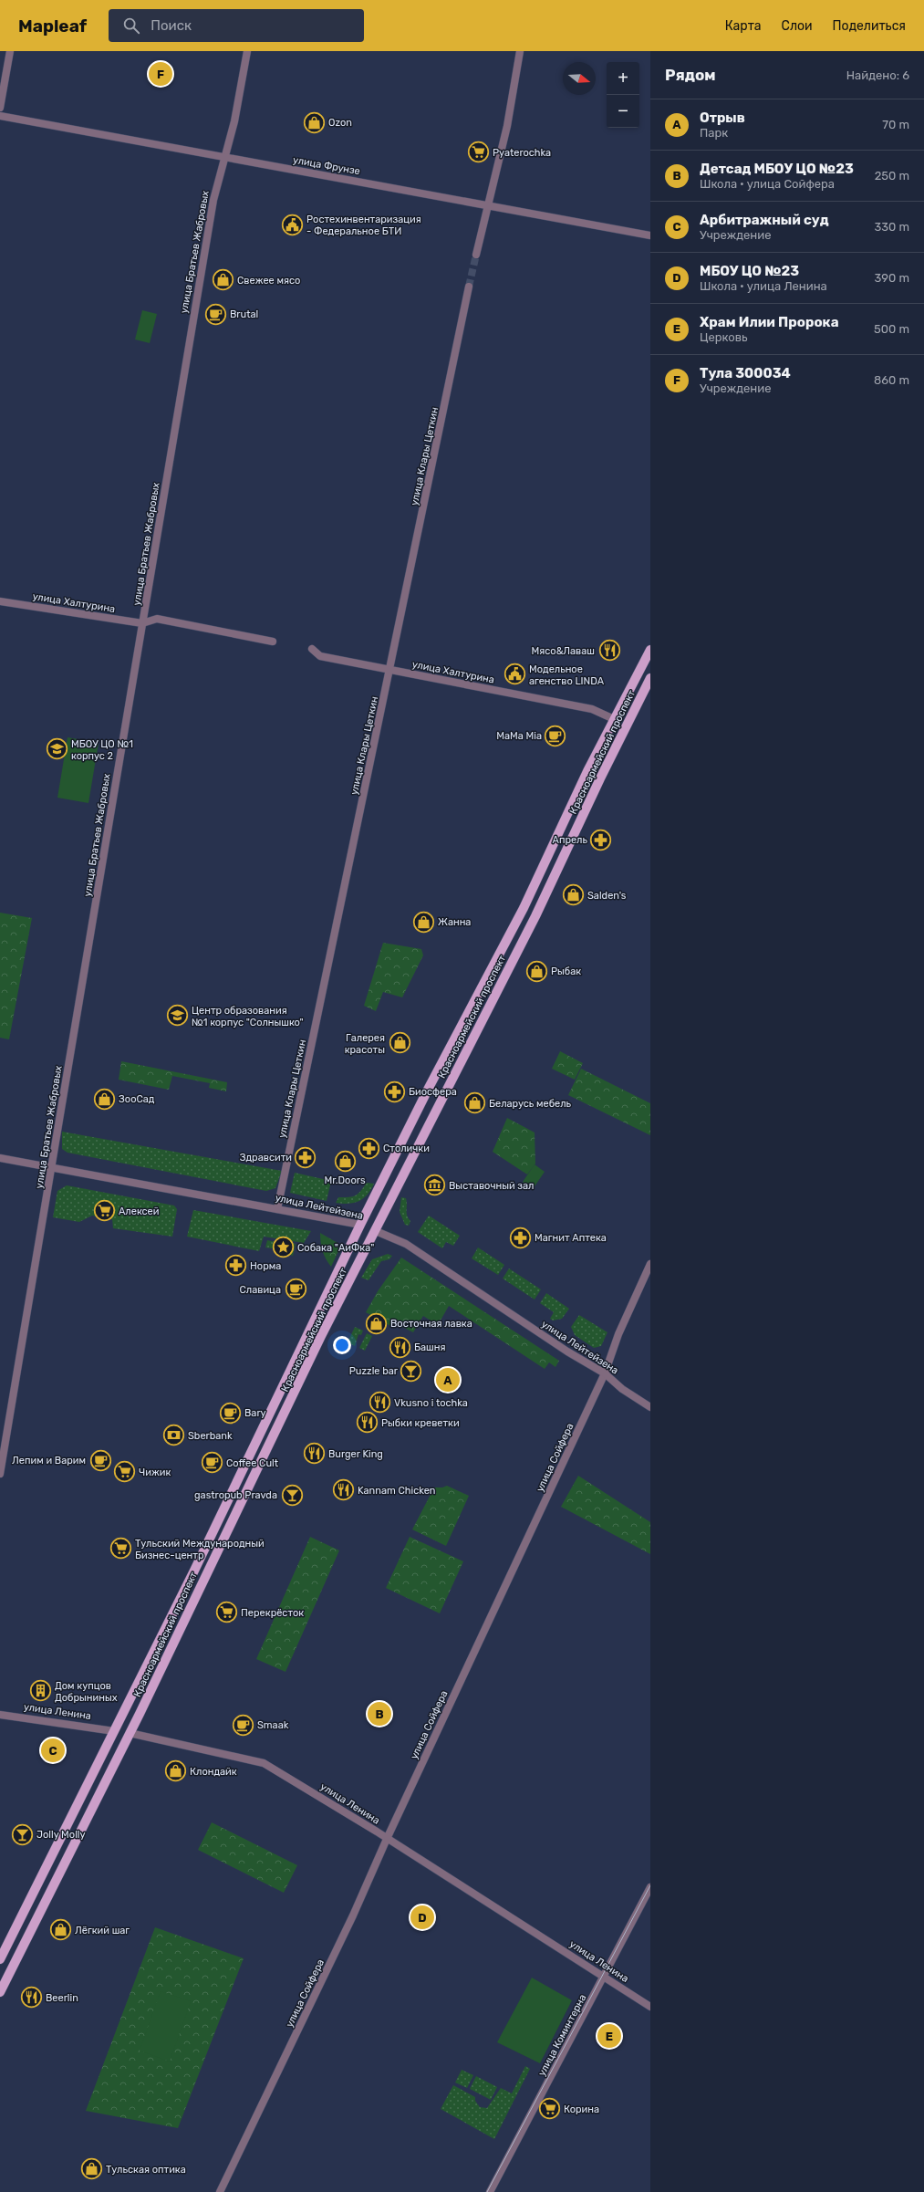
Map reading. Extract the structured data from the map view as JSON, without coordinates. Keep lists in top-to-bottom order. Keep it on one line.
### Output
{"streets":{"main road":["Красноармейский проспект","улица Лейтейзена","улица Ленина"],"street":["улица Фрунзе","улица Братьев Жабровых","улица Клары Цеткин","улица Халтурина","улица Сойфера","улица Коминтерна"]},"crossings":[["улица Фрунзе","улица Братьев Жабровых"],["улица Братьев Жабровых","улица Халтурина"],["улица Братьев Жабровых","улица Лейтейзена"],["улица Клары Цеткин","улица Халтурина"],["улица Клары Цеткин","улица Лейтейзена"],["улица Халтурина","Красноармейский проспект"],["Красноармейский проспект","улица Лейтейзена"],["Красноармейский проспект","улица Ленина"],["улица Лейтейзена","улица Сойфера"],["улица Сойфера","улица Ленина"],["улица Ленина","улица Коминтерна"]],"places":{"shop":["Ozon","Свежее мясо","Salden's","Жанна","Рыбак","Галерея красоты","ЗооСад","Беларусь мебель","Mr.Doors","Восточная лавка","Клондайк","Лёгкий шаг","Тульская оптика"],"supermarket":["Pyaterochka","Алексей","Чижик","Тульский Международный Бизнес-центр","Перекрёсток","Корина"],"public building":["Ростехинвентаризация - Федеральное БТИ","Модельное агенство LINDA"],"cafe":["Brutal","MaMa Mia","Славица","Bary","Лепим и Варим","Coffee Cult","Smaak"],"restaurant":["Мясо&Лаваш","Башня","Vkusno i tochka","Рыбки креветки","Burger King","Kannam Chicken","Beerlin"],"school or university":["МБОУ ЦО №1 корпус 2","Центр образования №1 корпус \"Солнышко\""],"pharmacy":["Апрель","Биосфера","Столички","Здравсити","Магнит Аптека","Норма"],"museum":["Выставочный зал"],"place":["Собака \"АиФка\""],"bar":["Puzzle bar","gastropub Pravda","Jolly Molly"],"bank":["Sberbank"],"building":["Дом купцов Добрыниных"]},"north":"right","page":{"header":"Mapleaf","search":"Поиск","nav":["Карта","Слои","Поделиться"],"heading":["Рядом","Найдено: 6"],"pins":["F","A","B","C","D","E"],"map_buttons":["+","−"],"list":[{"mark":"A","name":"Отрыв","note":"Парк","value":"70 m"},{"mark":"B","name":"Детсад МБОУ ЦО №23","note":"Школа · улица Сойфера","value":"250 m"},{"mark":"C","name":"Арбитражный суд","note":"Учреждение","value":"330 m"},{"mark":"D","name":"МБОУ ЦО №23","note":"Школа · улица Ленина","value":"390 m"},{"mark":"E","name":"Храм Илии Пророка","note":"Церковь","value":"500 m"},{"mark":"F","name":"Тула 300034","note":"Учреждение","value":"860 m"}]}}
